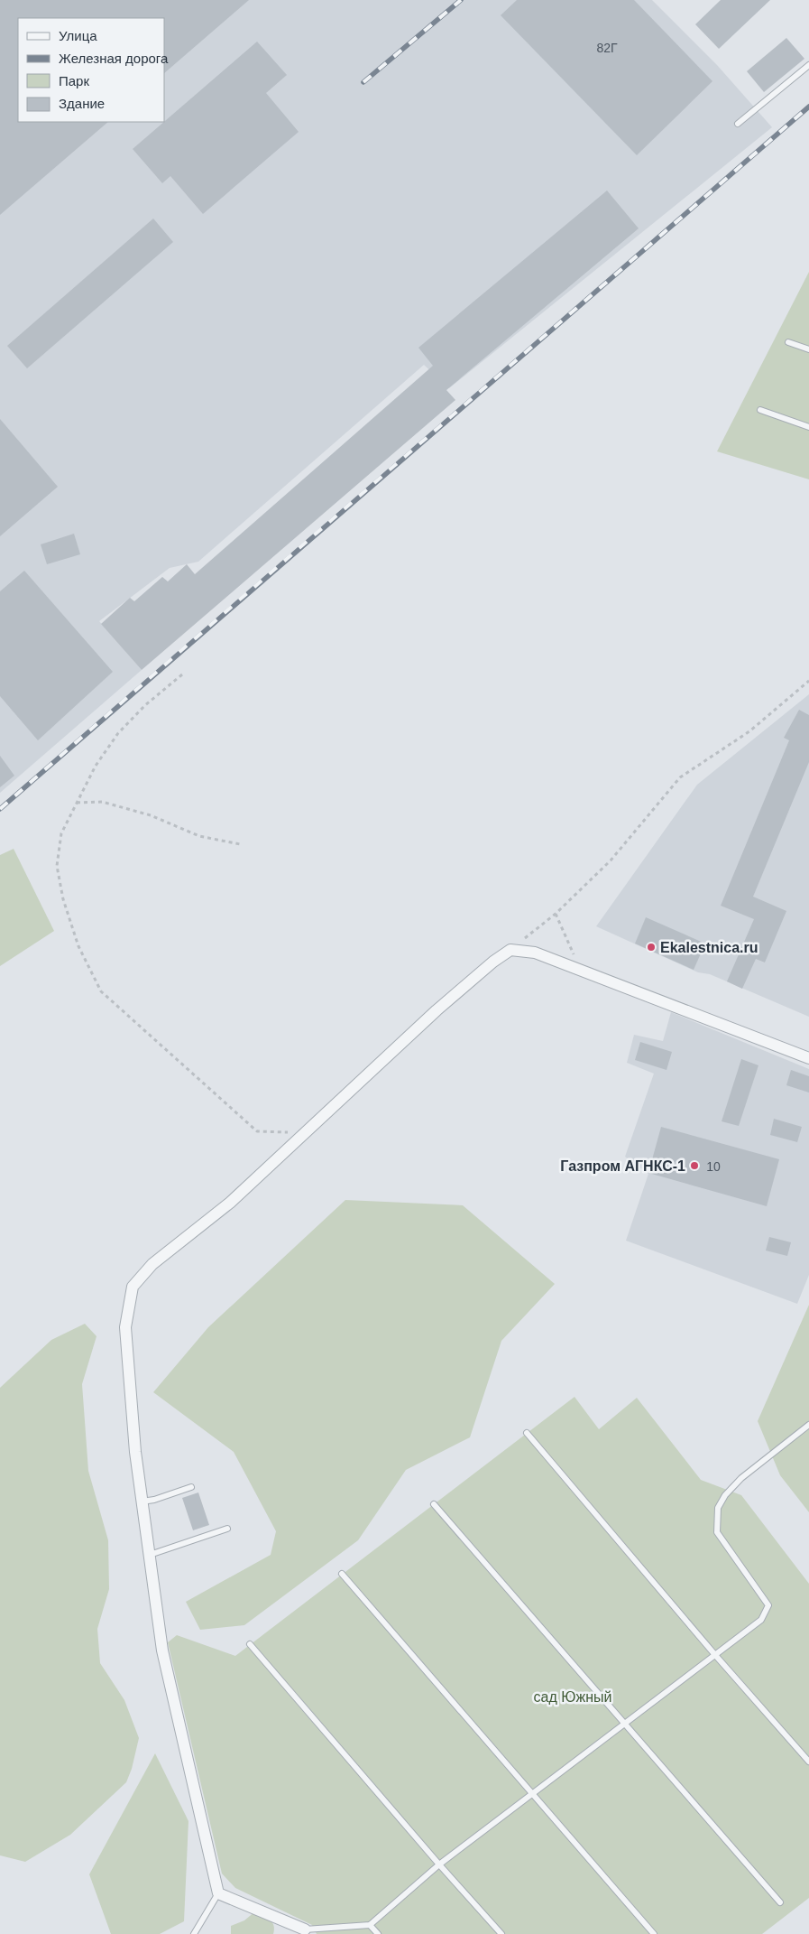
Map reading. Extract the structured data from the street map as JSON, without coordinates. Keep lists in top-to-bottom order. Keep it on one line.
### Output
{"parks":["сад Южный"],"places":["Ekalestnica.ru","Газпром АГНКС-1"],"house_numbers":["82Г","10"],"legend":["Улица","Железная дорога","Парк","Здание"]}
